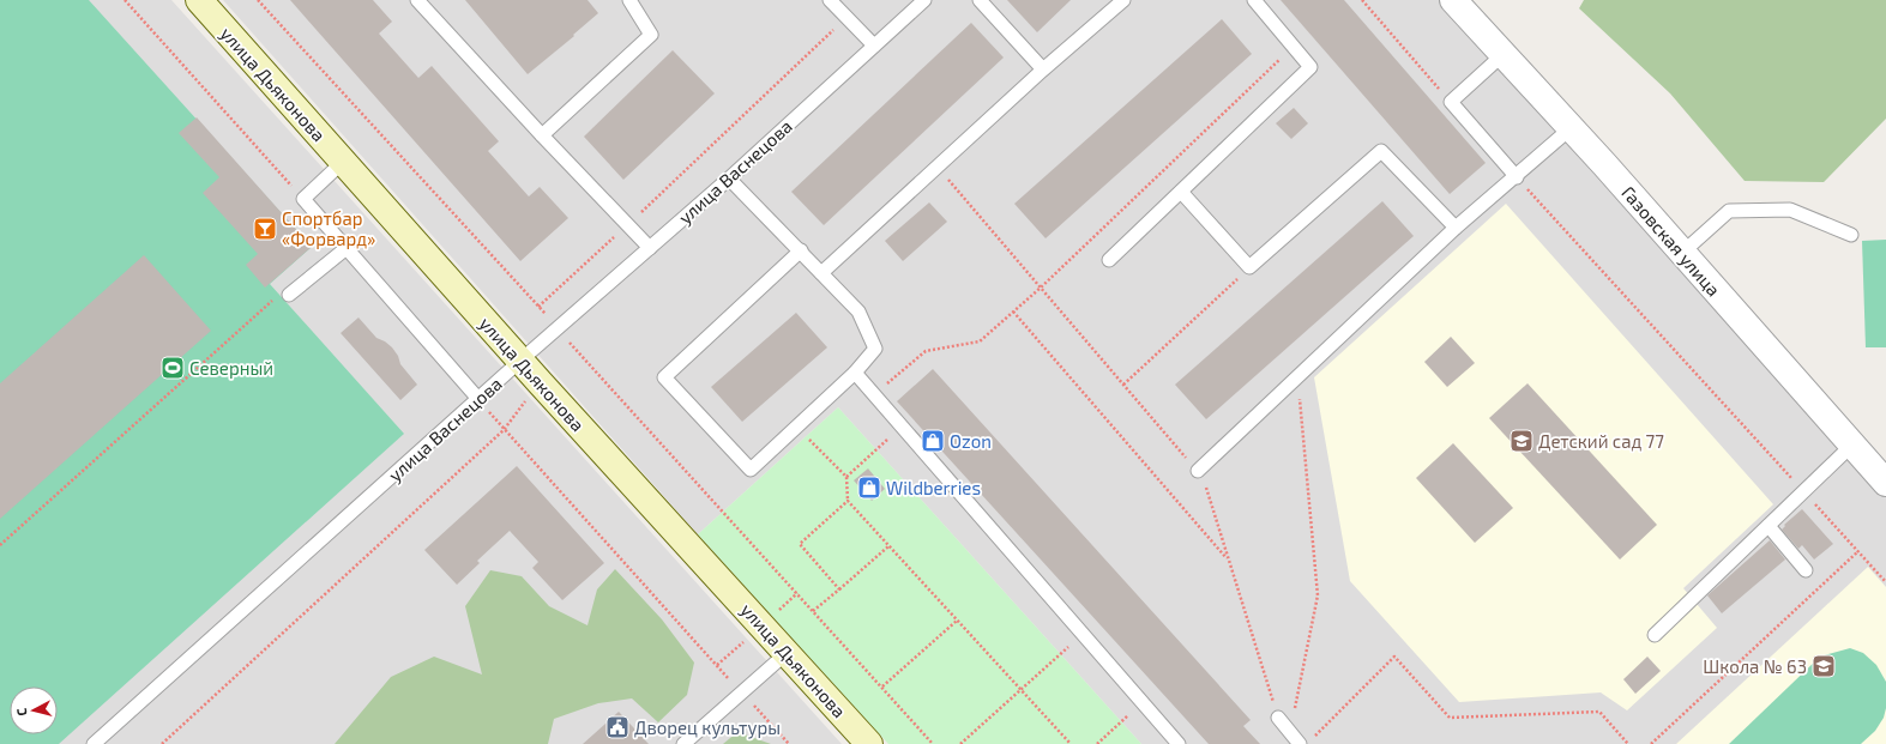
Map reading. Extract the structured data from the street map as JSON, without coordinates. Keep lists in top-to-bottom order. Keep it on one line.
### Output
{"streets":{"main road":["улица Дьяконова"],"street":["Газовская улица"],"lane":["улица Васнецова"]},"crossings":[["улица Дьяконова","улица Васнецова"]],"places":{"bar":["Спортбар «Форвард»"],"sports":["Северный"],"shop":["Ozon","Wildberries"],"school or university":["Детский сад 77","Школа № 63"],"public building":["Дворец культуры"]},"north":"left"}
